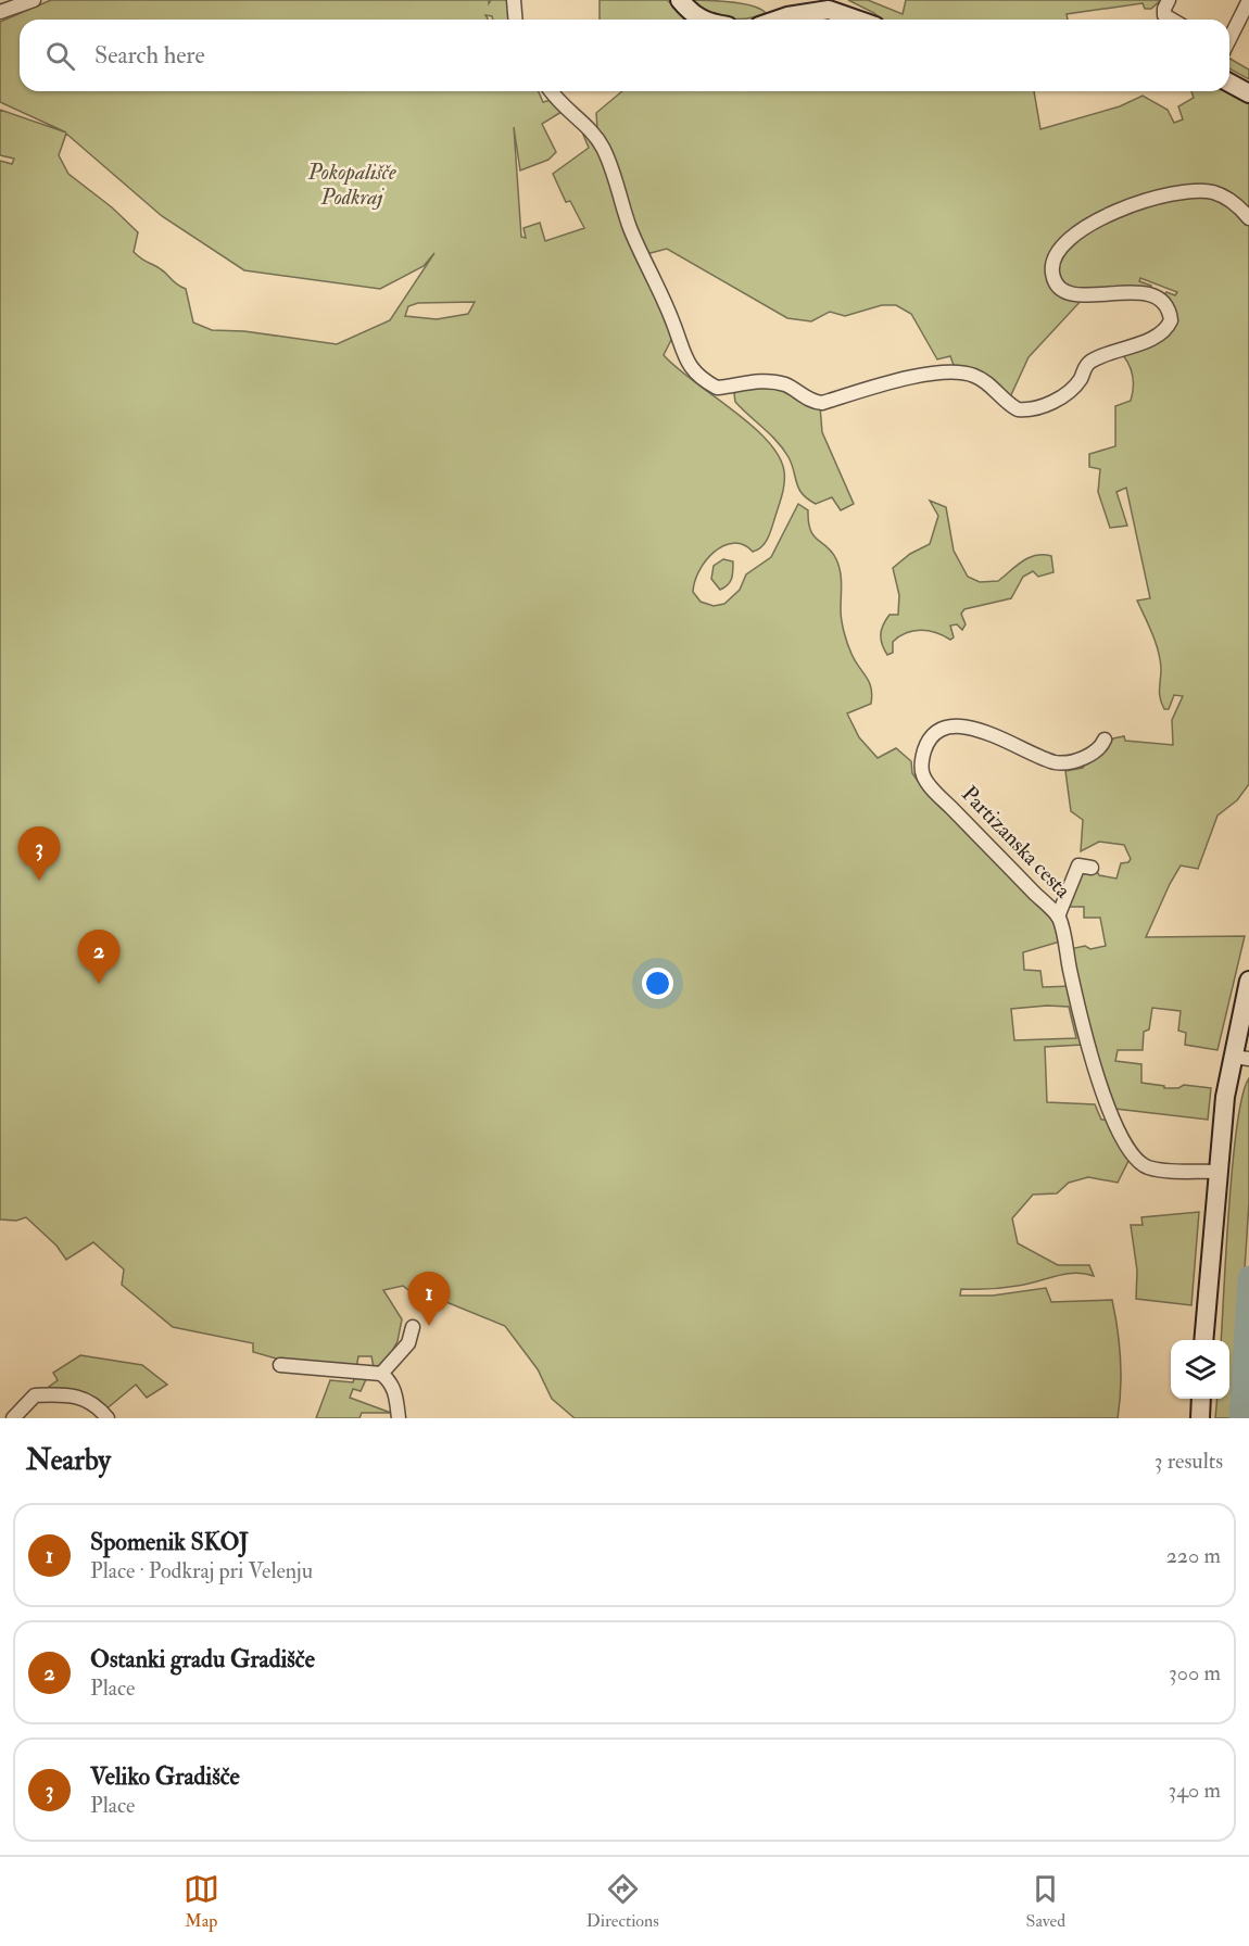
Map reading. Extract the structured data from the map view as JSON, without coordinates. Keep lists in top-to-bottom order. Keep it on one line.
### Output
{"streets":{"street":["Partizanska cesta"]},"parks":["Pokopališče Podkraj"],"page":{"search":"Search here","pins":["3","2","1"],"heading":["Nearby","3 results"],"list":[{"mark":"1","name":"Spomenik SKOJ","note":"Place · Podkraj pri Velenju","value":"220 m"},{"mark":"2","name":"Ostanki gradu Gradišče","note":"Place","value":"300 m"},{"mark":"3","name":"Veliko Gradišče","note":"Place","value":"340 m"}],"nav":["Map","Directions","Saved"]}}
